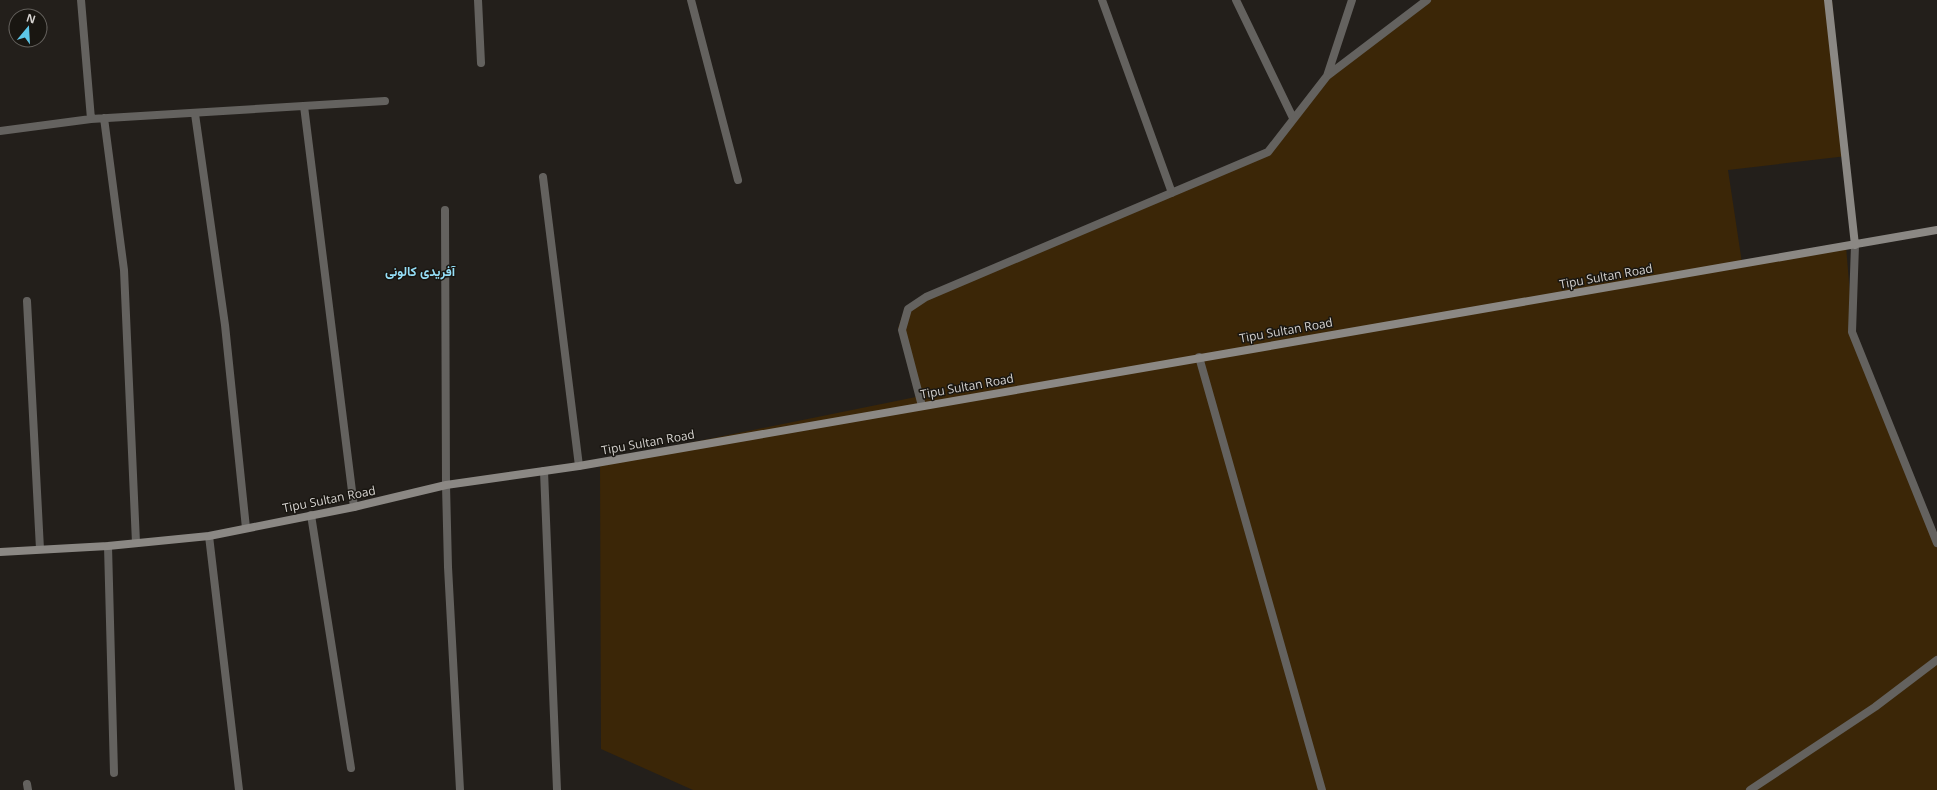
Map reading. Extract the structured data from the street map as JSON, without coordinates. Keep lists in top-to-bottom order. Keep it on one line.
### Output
{"streets":{"main road":["Tipu Sultan Road"]},"districts":["آفریدی کالونی"],"north":"top"}
